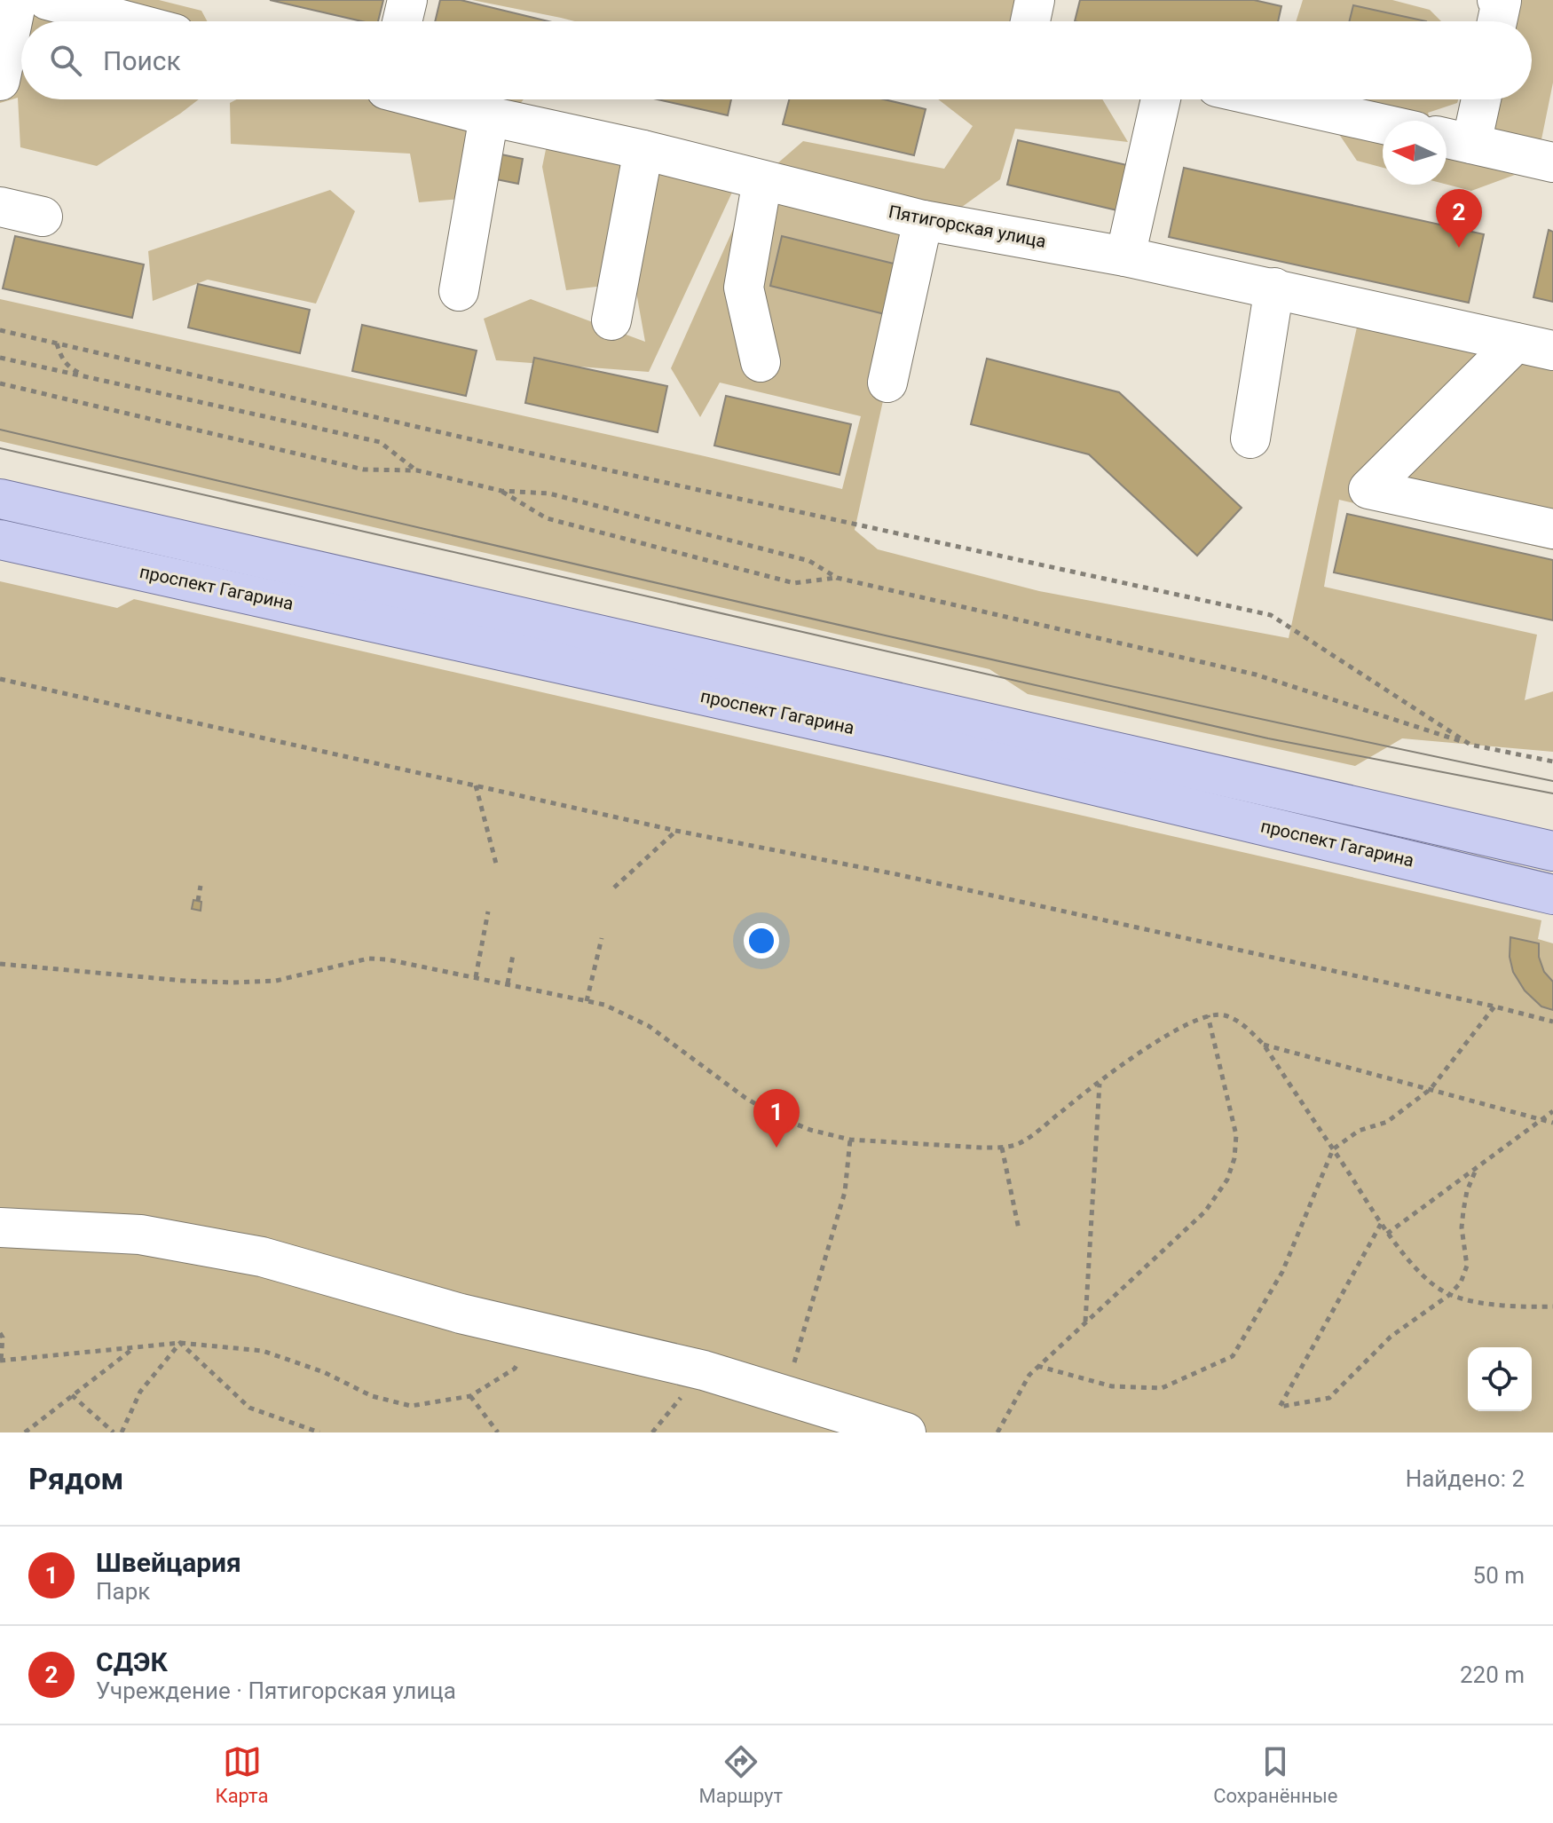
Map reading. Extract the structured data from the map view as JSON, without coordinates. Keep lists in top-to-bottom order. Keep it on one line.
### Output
{"streets":{"main road":["проспект Гагарина"],"street":["Пятигорская улица"]},"north":"left","page":{"search":"Поиск","pins":["2","1"],"heading":["Рядом","Найдено: 2"],"list":[{"mark":"1","name":"Швейцария","note":"Парк","value":"50 m"},{"mark":"2","name":"СДЭК","note":"Учреждение · Пятигорская улица","value":"220 m"}],"nav":["Карта","Маршрут","Сохранённые"]}}
